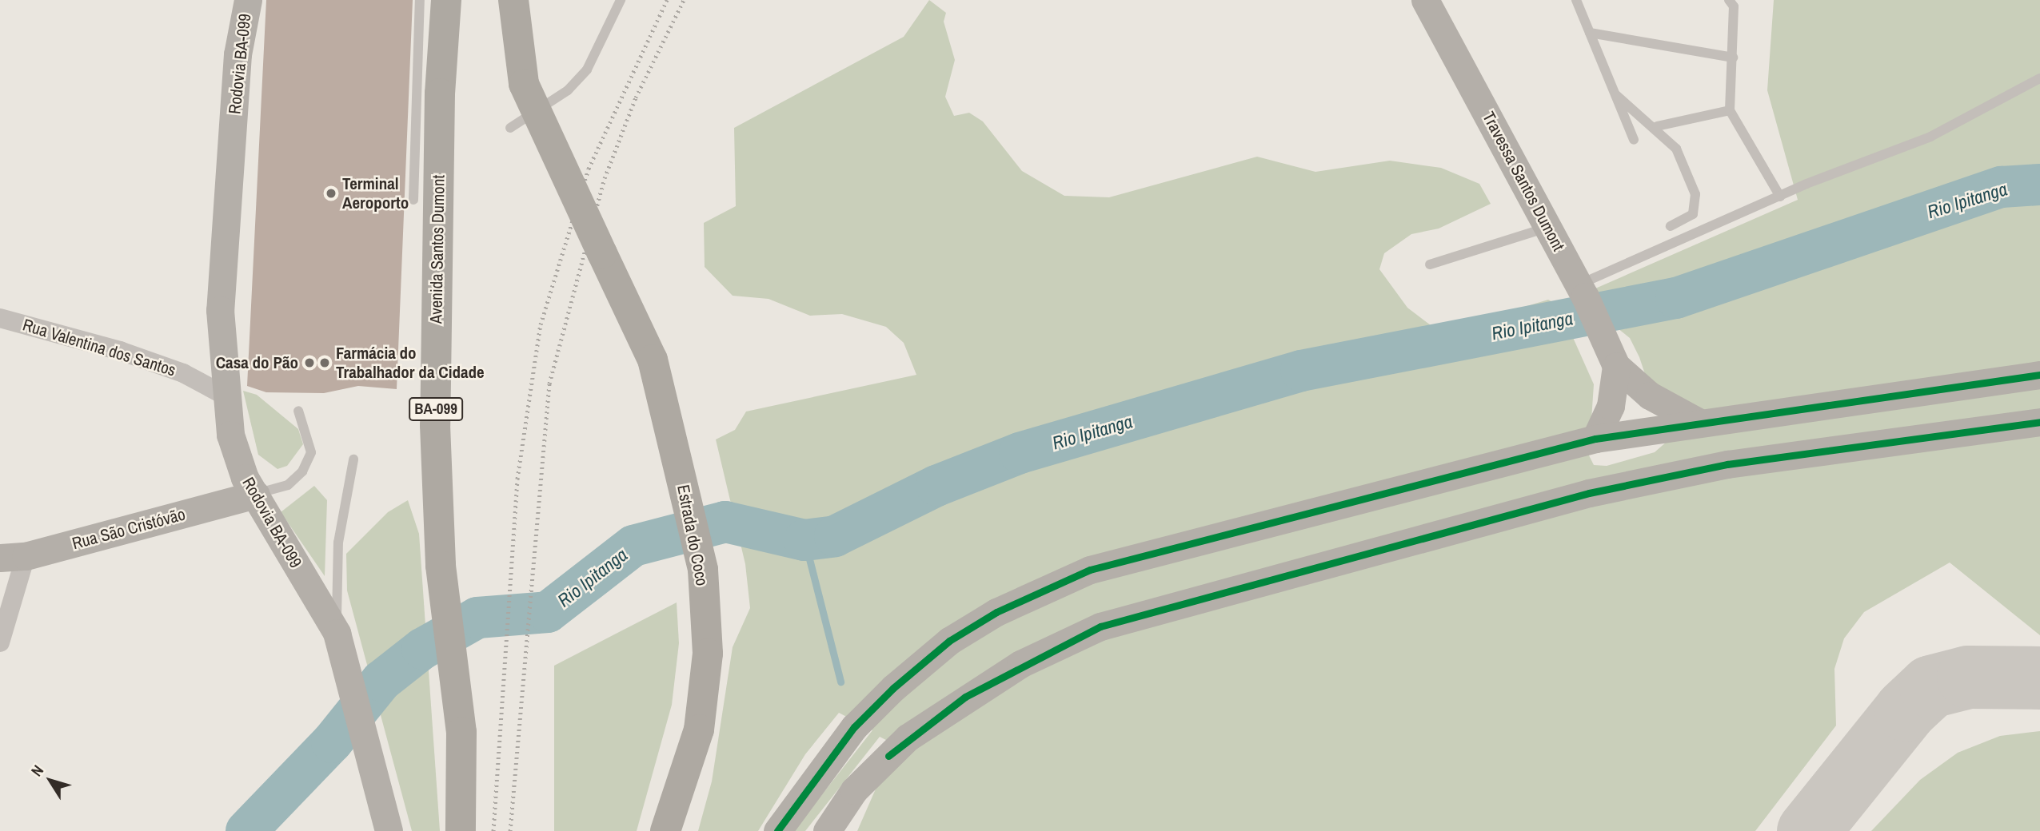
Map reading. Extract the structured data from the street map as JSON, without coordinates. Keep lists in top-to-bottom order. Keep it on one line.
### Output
{"streets":{"highway":["Avenida Santos Dumont","BA-099","Estrada do Coco"],"main road":["Rodovia BA-099","Travessa Santos Dumont","Rua São Cristóvão"],"street":["Rua Valentina dos Santos"]},"crossings":[["Rodovia BA-099","Rua Valentina dos Santos"],["Rodovia BA-099","Rua São Cristóvão"]],"water":["Rio Ipitanga"],"places":["Terminal Aeroporto","Casa do Pão","Farmácia do Trabalhador da Cidade"],"north":"top left"}
